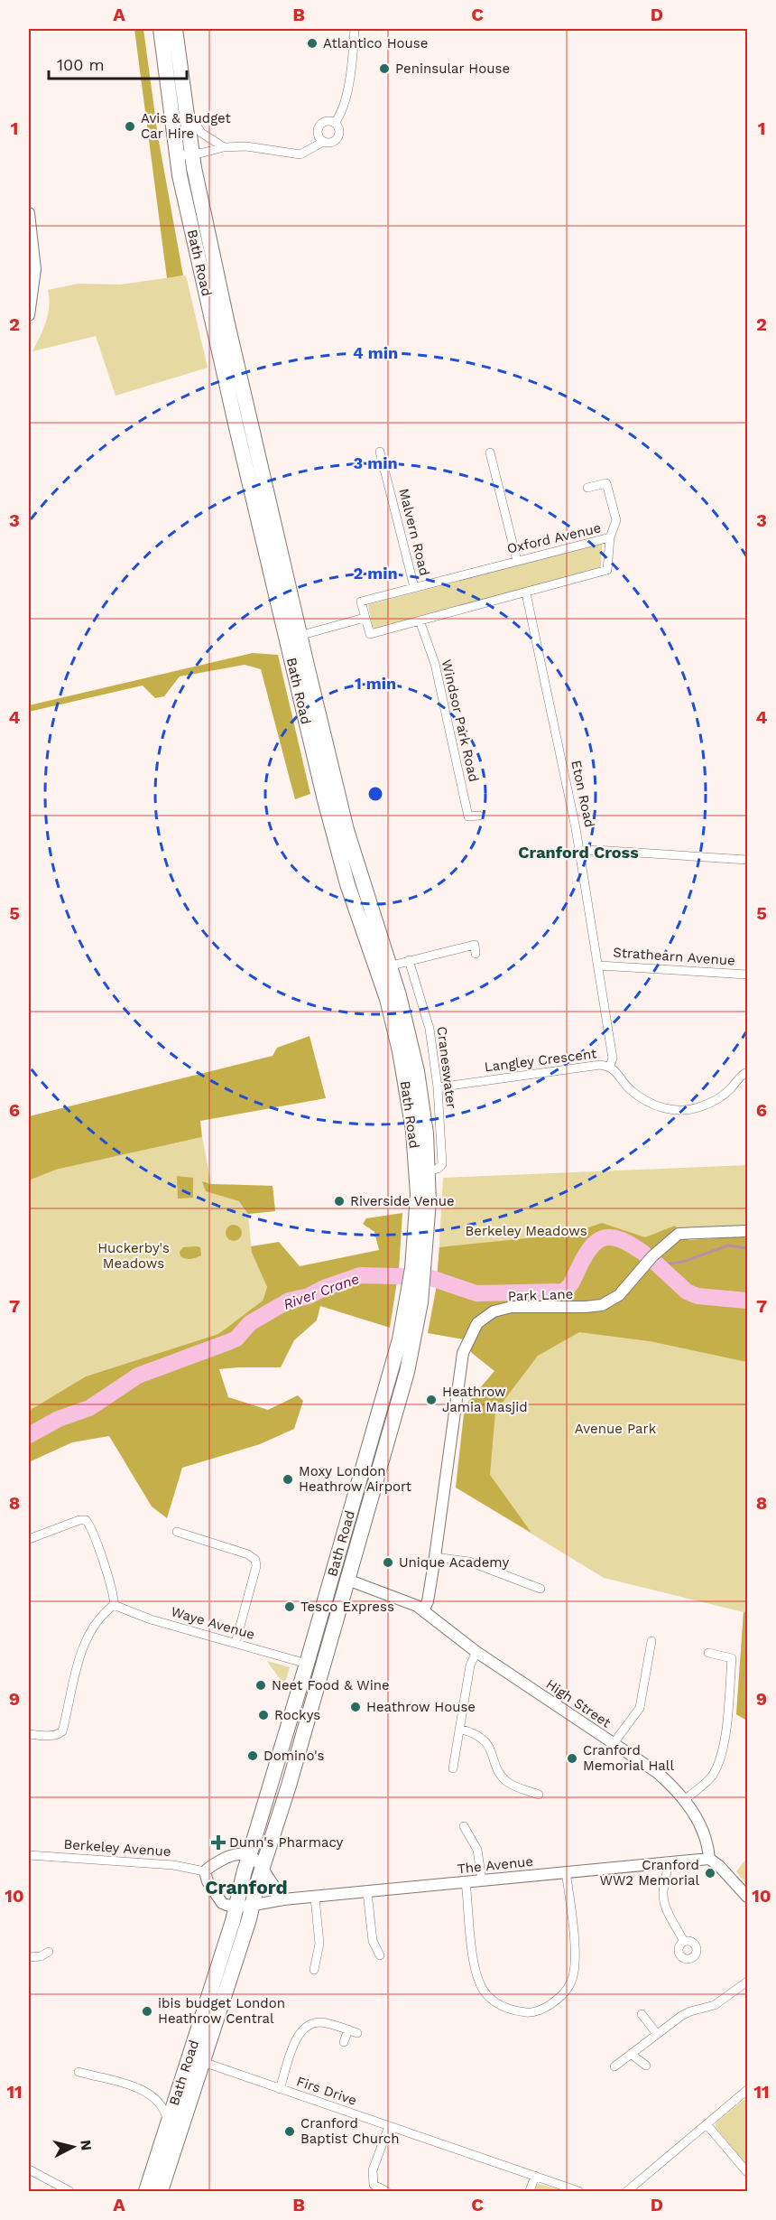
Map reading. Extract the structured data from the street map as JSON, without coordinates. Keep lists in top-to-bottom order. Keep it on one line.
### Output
{"streets":{"highway":["Bath Road"],"street":["Malvern Road","Oxford Avenue","Windsor Park Road","Eton Road","Strathearn Avenue","Langley Crescent","Craneswater","Park Lane","Waye Avenue","High Street","Berkeley Avenue","The Avenue","Firs Drive"]},"crossings":[["Bath Road","Craneswater"],["Bath Road","Waye Avenue"],["Bath Road","High Street"],["Bath Road","The Avenue"],["Bath Road","Firs Drive"],["Malvern Road","Oxford Avenue"],["Oxford Avenue","Windsor Park Road"],["Oxford Avenue","Eton Road"],["Eton Road","Strathearn Avenue"],["Eton Road","Langley Crescent"],["Langley Crescent","Craneswater"],["Park Lane","High Street"],["High Street","The Avenue"]],"districts":["Cranford Cross","Cranford"],"water":["River Crane"],"parks":["Berkeley Meadows","Huckerby's Meadows","Avenue Park"],"places":{"other":["Atlantico House","Peninsular House","Avis & Budget Car Hire","Riverside Venue","Heathrow Jamia Masjid","Moxy London Heathrow Airport","Unique Academy","Tesco Express","Neet Food & Wine","Heathrow House","Rockys","Domino's","Cranford Memorial Hall","Cranford WW2 Memorial","ibis budget London Heathrow Central","Cranford Baptist Church"],"health":["Dunn's Pharmacy"]},"scale_bar":"100 m","north":"right","grid":{"columns":["A","B","C","D"],"rows":["1","2","3","4","5","6","7","8","9","10","11"]},"rings":["4 min","3 min","2 min","1 min"]}
